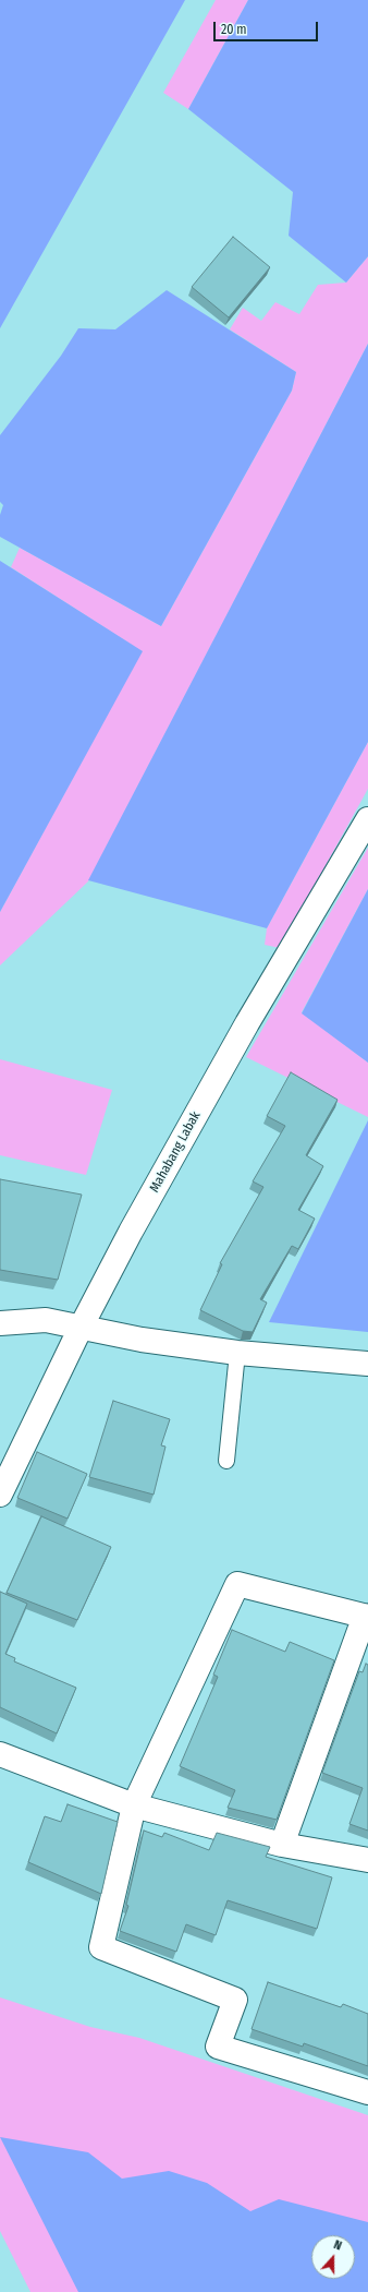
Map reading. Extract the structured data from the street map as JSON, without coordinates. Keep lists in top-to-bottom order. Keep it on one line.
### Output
{"streets":{"street":["Mahabang Labak"]},"scale_bar":"20 m","north":"top"}
